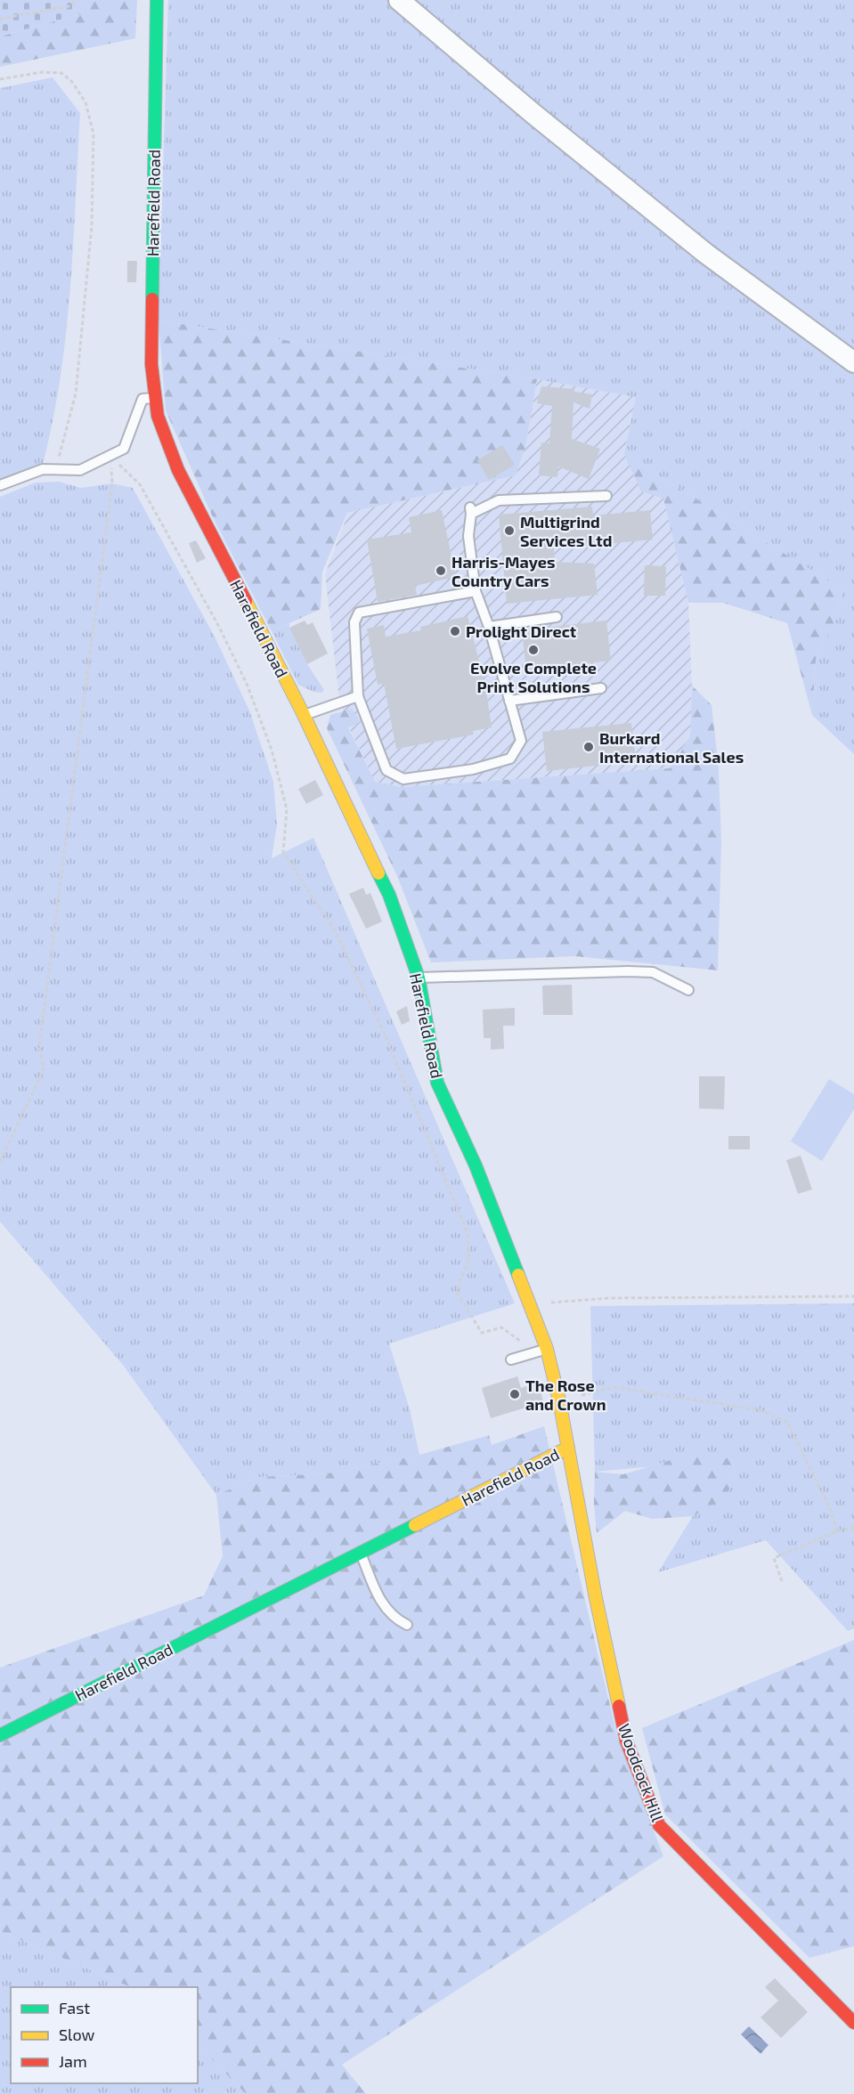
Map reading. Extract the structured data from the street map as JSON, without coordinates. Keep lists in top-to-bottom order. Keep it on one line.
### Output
{"streets":{"street":["Harefield Road","Woodcock Hill"]},"crossings":[["Harefield Road","Woodcock Hill"]],"places":["Multigrind Services Ltd","Harris-Mayes Country Cars","Prolight Direct","Evolve Complete Print Solutions","Burkard International Sales","The Rose and Crown"],"legend":["Fast","Slow","Jam"]}
